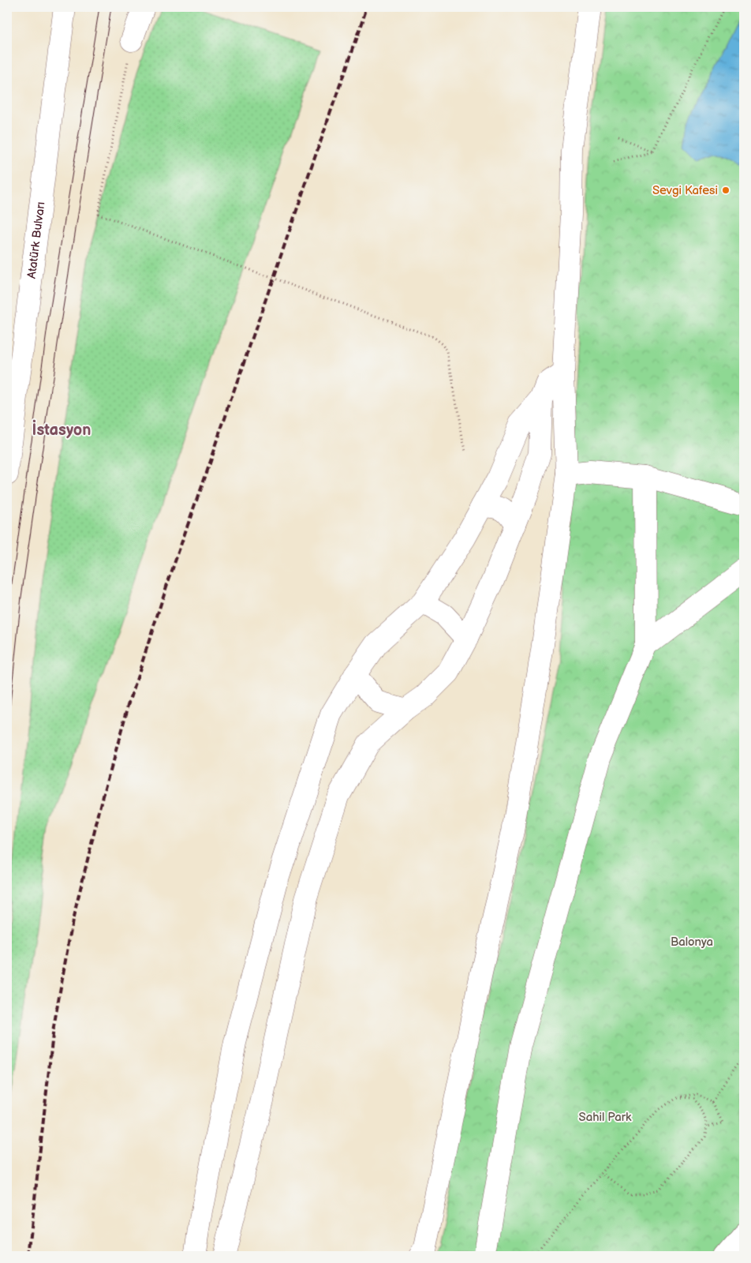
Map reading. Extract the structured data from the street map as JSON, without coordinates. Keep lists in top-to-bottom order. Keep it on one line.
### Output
{"streets":{"street":["Atatürk Bulvarı"]},"districts":["İstasyon"],"parks":["Balonya","Sahil Park"],"places":["Sevgi Kafesi"]}
